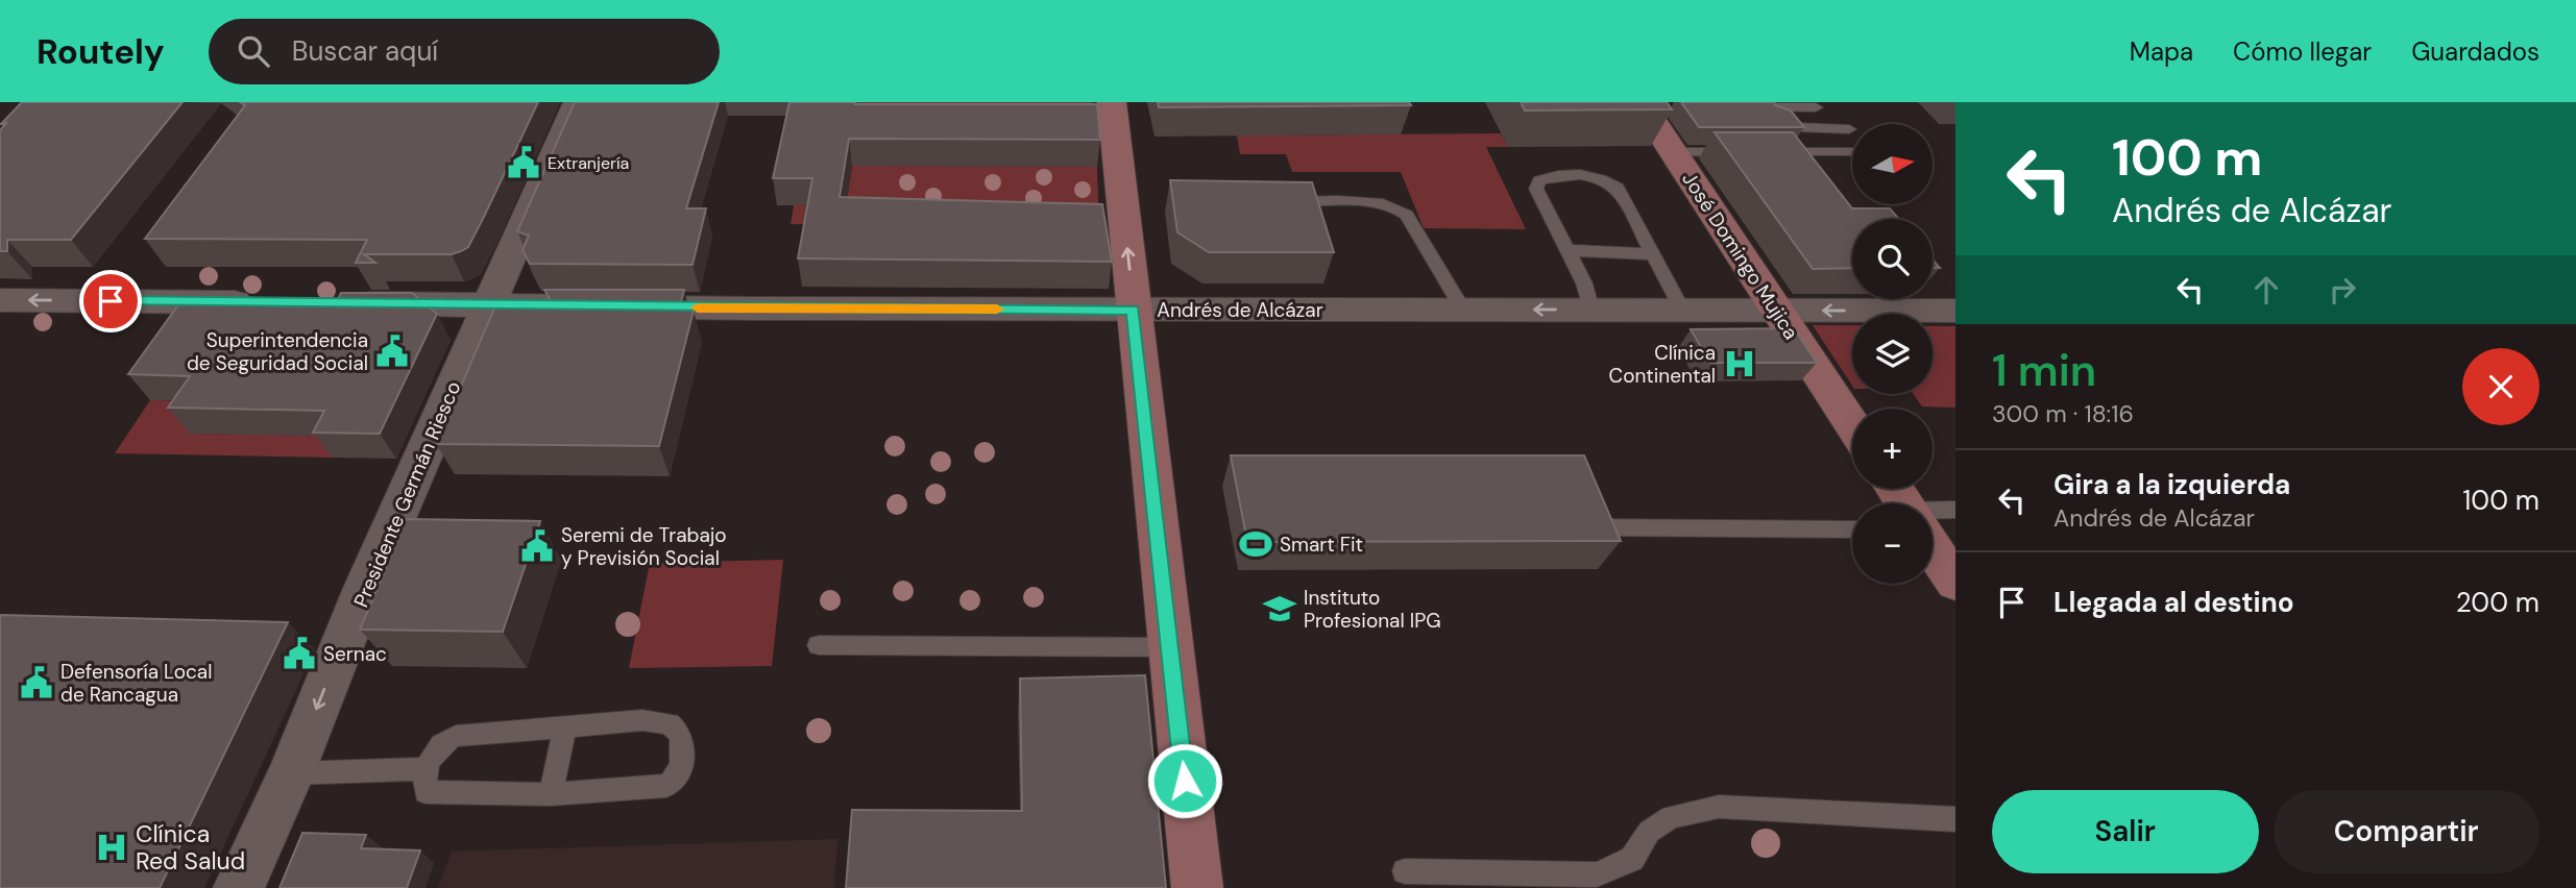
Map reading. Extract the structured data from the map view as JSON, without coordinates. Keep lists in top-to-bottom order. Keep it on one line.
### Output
{"streets":{"main road":["José Domingo Mujica"],"street":["Andrés de Alcázar","Presidente Germán Riesco"]},"crossings":[["José Domingo Mujica","Andrés de Alcázar"],["Andrés de Alcázar","Presidente Germán Riesco"]],"one_way":["Presidente Germán Riesco"],"places":{"public building":["Extranjería","Superintendencia de Seguridad Social","Seremi de Trabajo y Previsión Social","Sernac","Defensoría Local de Rancagua"],"hospital":["Clínica Continental","Clínica Red Salud"],"sports":["Smart Fit"],"school or university":["Instituto Profesional IPG"]},"north":"right","page":{"header":"Routely","search":"Buscar aquí","nav":["Mapa","Cómo llegar","Guardados"],"turn":["100 m","Andrés de Alcázar"],"map_buttons":["+","−"],"heading":["1 min","300 m · 18:16"],"list":[{"name":"Gira a la izquierda","note":"Andrés de Alcázar","value":"100 m"},{"name":"Llegada al destino","value":"200 m"}],"buttons":["Salir","Compartir"]}}
